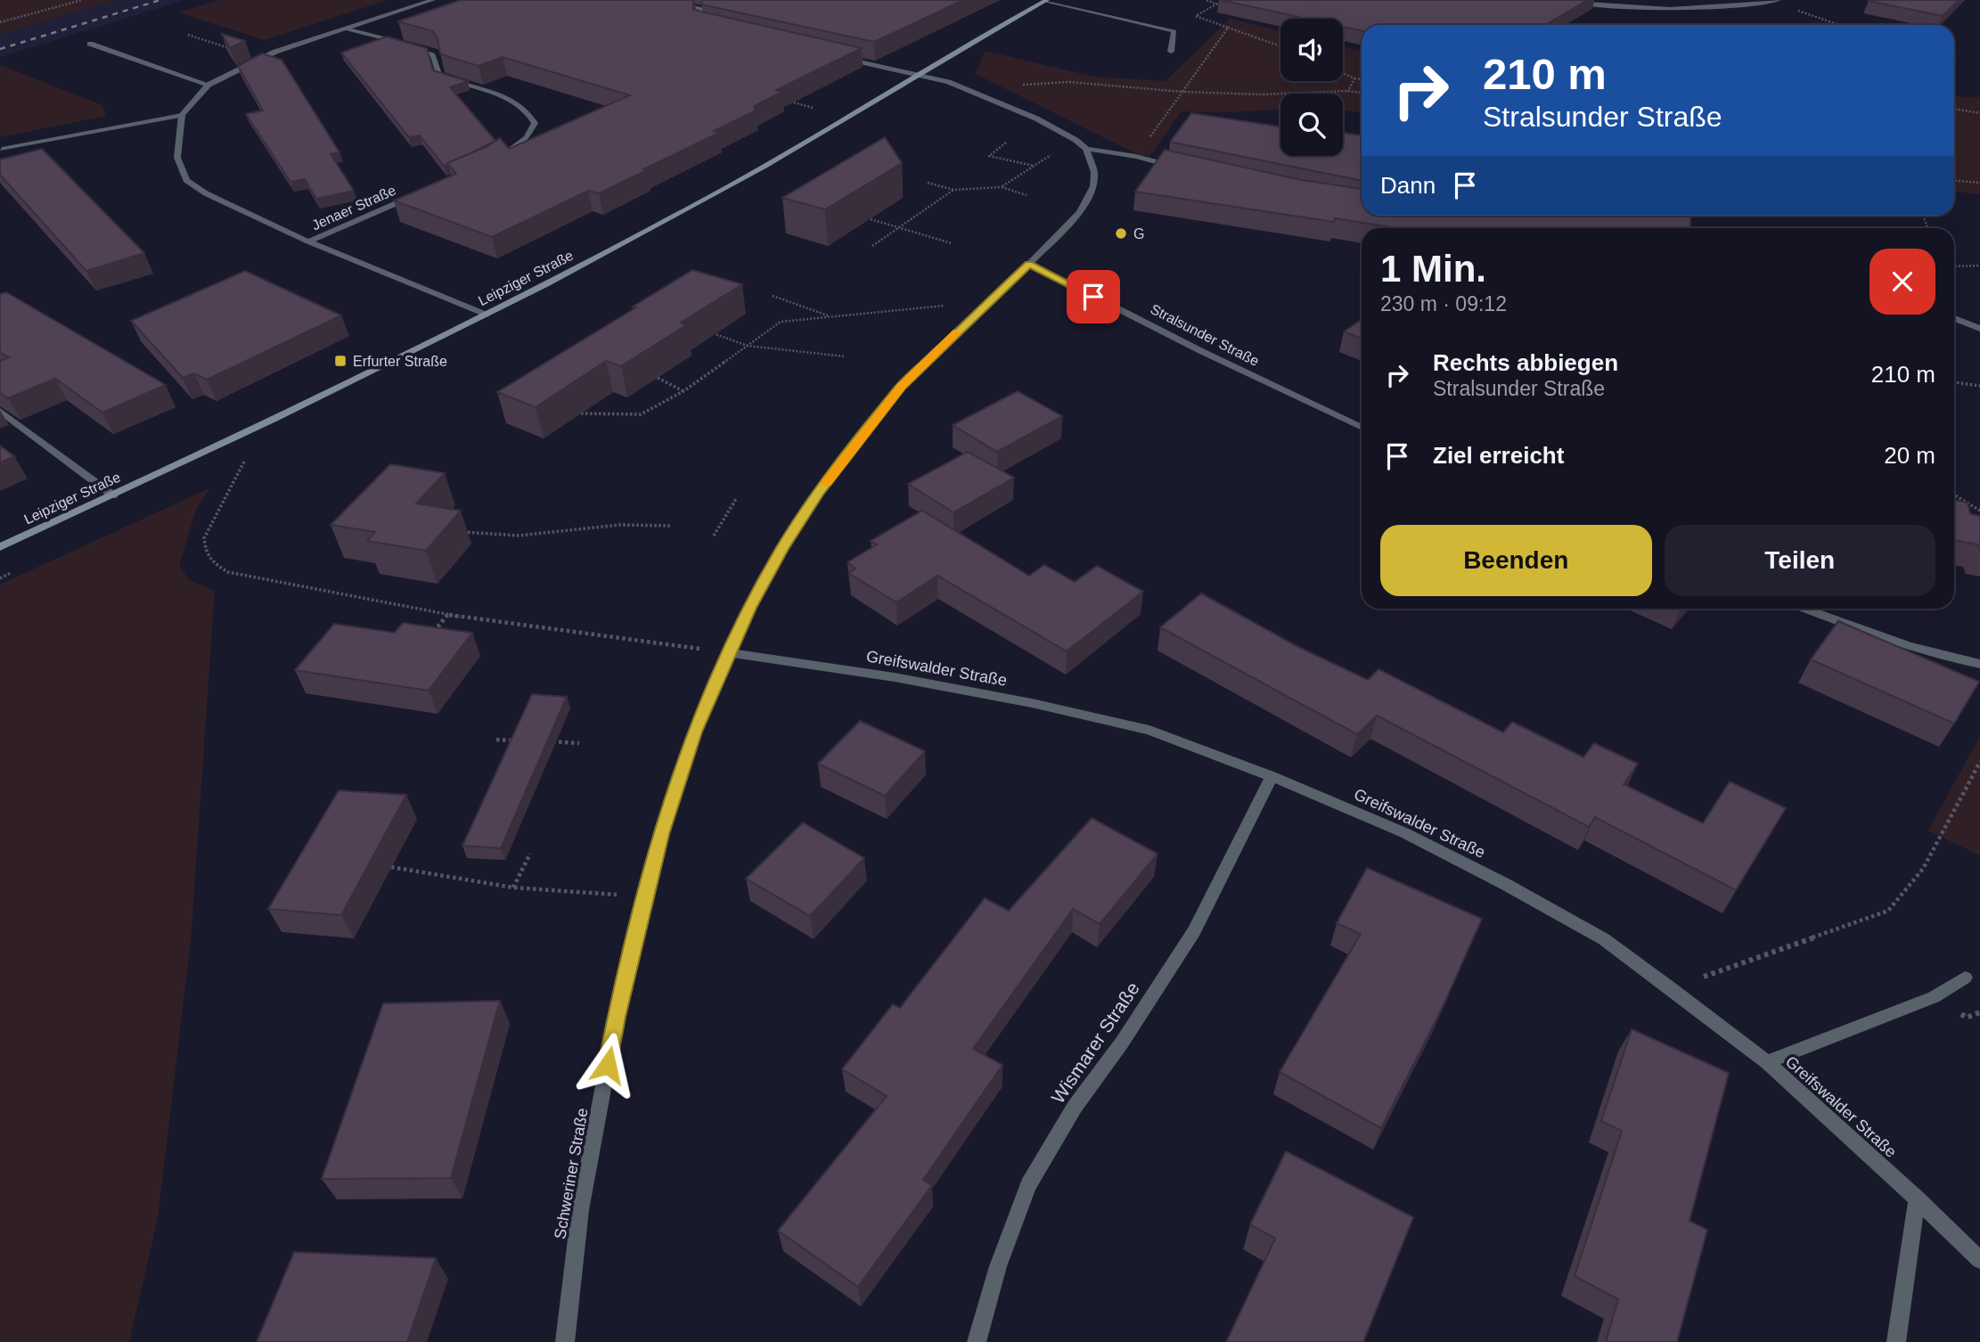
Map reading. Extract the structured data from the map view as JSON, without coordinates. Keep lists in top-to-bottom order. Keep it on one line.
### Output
{"streets":{"main road":["Leipziger Straße"],"street":["Jenaer Straße","Stralsunder Straße","Greifswalder Straße","Wismarer Straße","Schweriner Straße"]},"crossings":[["Stralsunder Straße","Schweriner Straße"],["Greifswalder Straße","Wismarer Straße"],["Greifswalder Straße","Schweriner Straße"]],"places":{"other":["G"],"transit":["Erfurter Straße"]},"page":{"turn":["210 m","Stralsunder Straße"],"then":"Dann","heading":["1 Min.","230 m · 09:12"],"list":[{"name":"Rechts abbiegen","note":"Stralsunder Straße","value":"210 m"},{"name":"Ziel erreicht","value":"20 m"}],"buttons":["Beenden","Teilen"]}}
